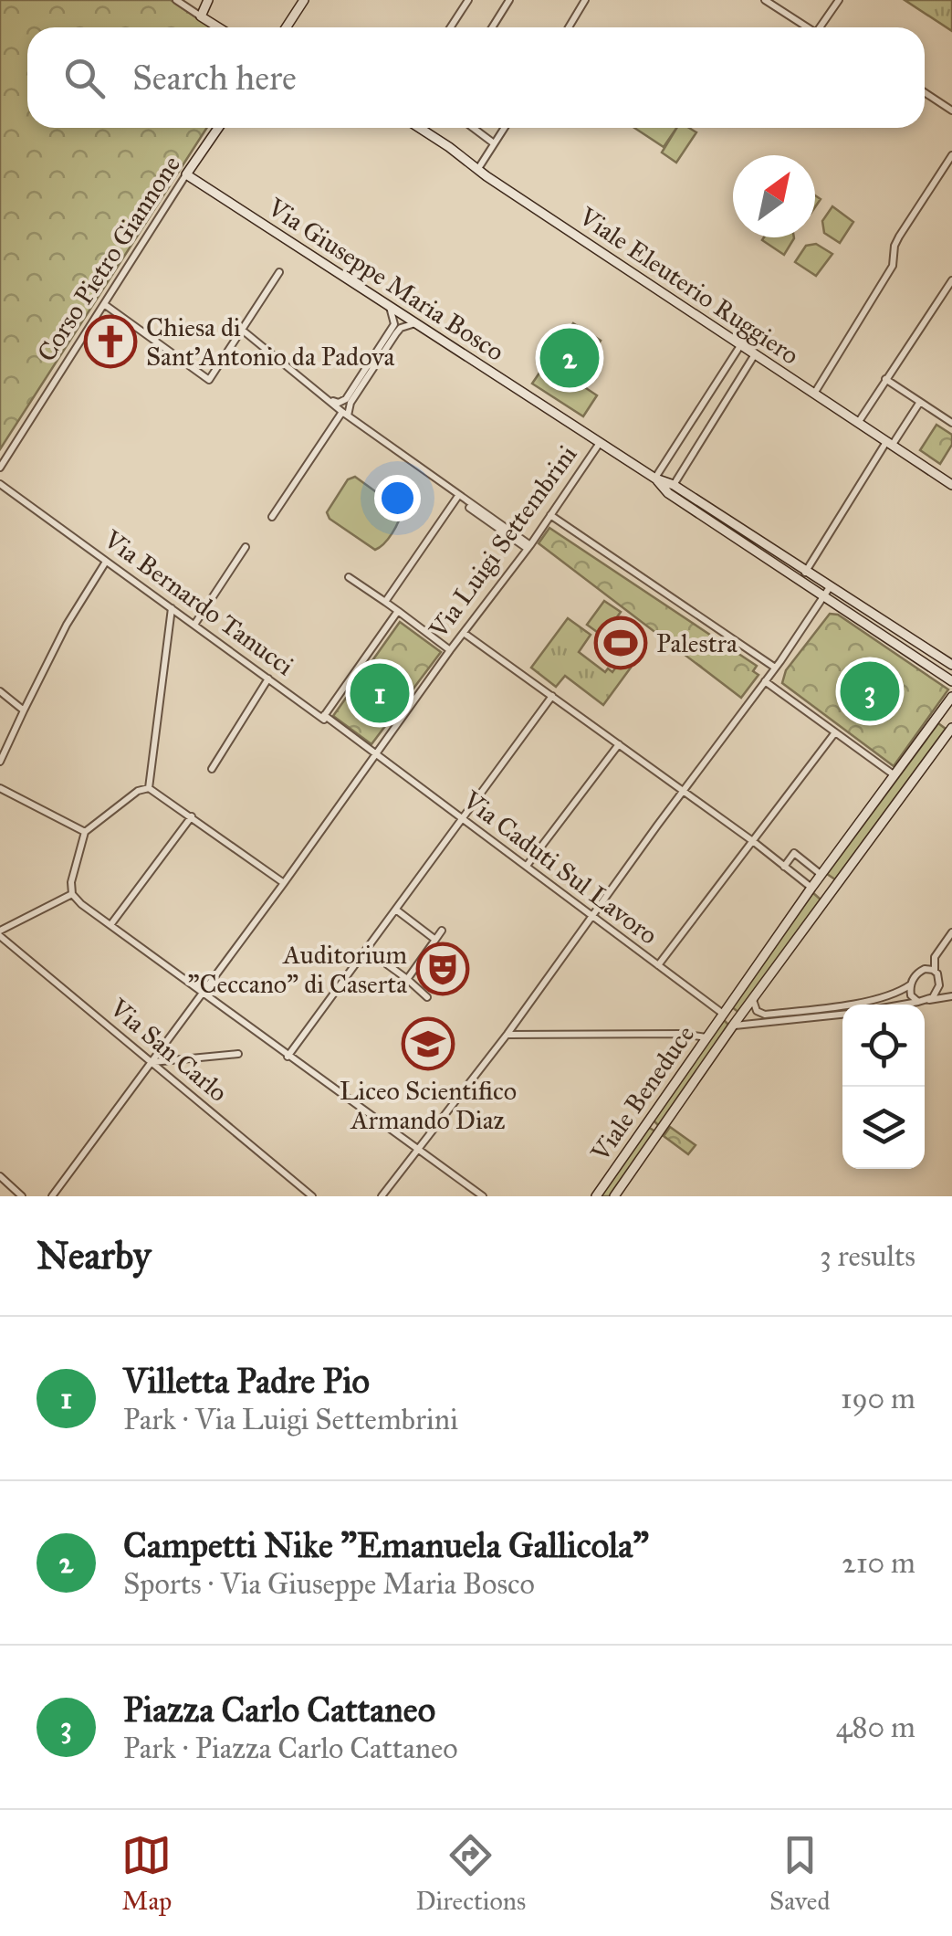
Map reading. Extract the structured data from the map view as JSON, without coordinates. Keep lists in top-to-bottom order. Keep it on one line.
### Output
{"streets":{"street":["Corso Pietro Giannone","Via Giuseppe Maria Bosco","Viale Eleuterio Ruggiero","Via Luigi Settembrini","Via Bernardo Tanucci","Via Caduti Sul Lavoro","Via San Carlo","Viale Beneduce"]},"crossings":[["Corso Pietro Giannone","Via Giuseppe Maria Bosco"],["Via Giuseppe Maria Bosco","Via Luigi Settembrini"],["Via Luigi Settembrini","Via Bernardo Tanucci"],["Via Luigi Settembrini","Via Caduti Sul Lavoro"],["Via Luigi Settembrini","Via San Carlo"],["Via Bernardo Tanucci","Via Caduti Sul Lavoro"],["Via Caduti Sul Lavoro","Viale Beneduce"]],"places":{"church":["Chiesa di Sant'Antonio da Padova"],"sports":["Palestra"],"theatre":["Auditorium \"Ceccano\" di Caserta"],"school or university":["Liceo Scientifico Armando Diaz"]},"north":"top right","page":{"search":"Search here","pins":["2","3","1"],"heading":["Nearby","3 results"],"list":[{"mark":"1","name":"Villetta Padre Pio","note":"Park · Via Luigi Settembrini","value":"190 m"},{"mark":"2","name":"Campetti Nike \"Emanuela Gallicola\"","note":"Sports · Via Giuseppe Maria Bosco","value":"210 m"},{"mark":"3","name":"Piazza Carlo Cattaneo","note":"Park · Piazza Carlo Cattaneo","value":"480 m"}],"nav":["Map","Directions","Saved"]}}
